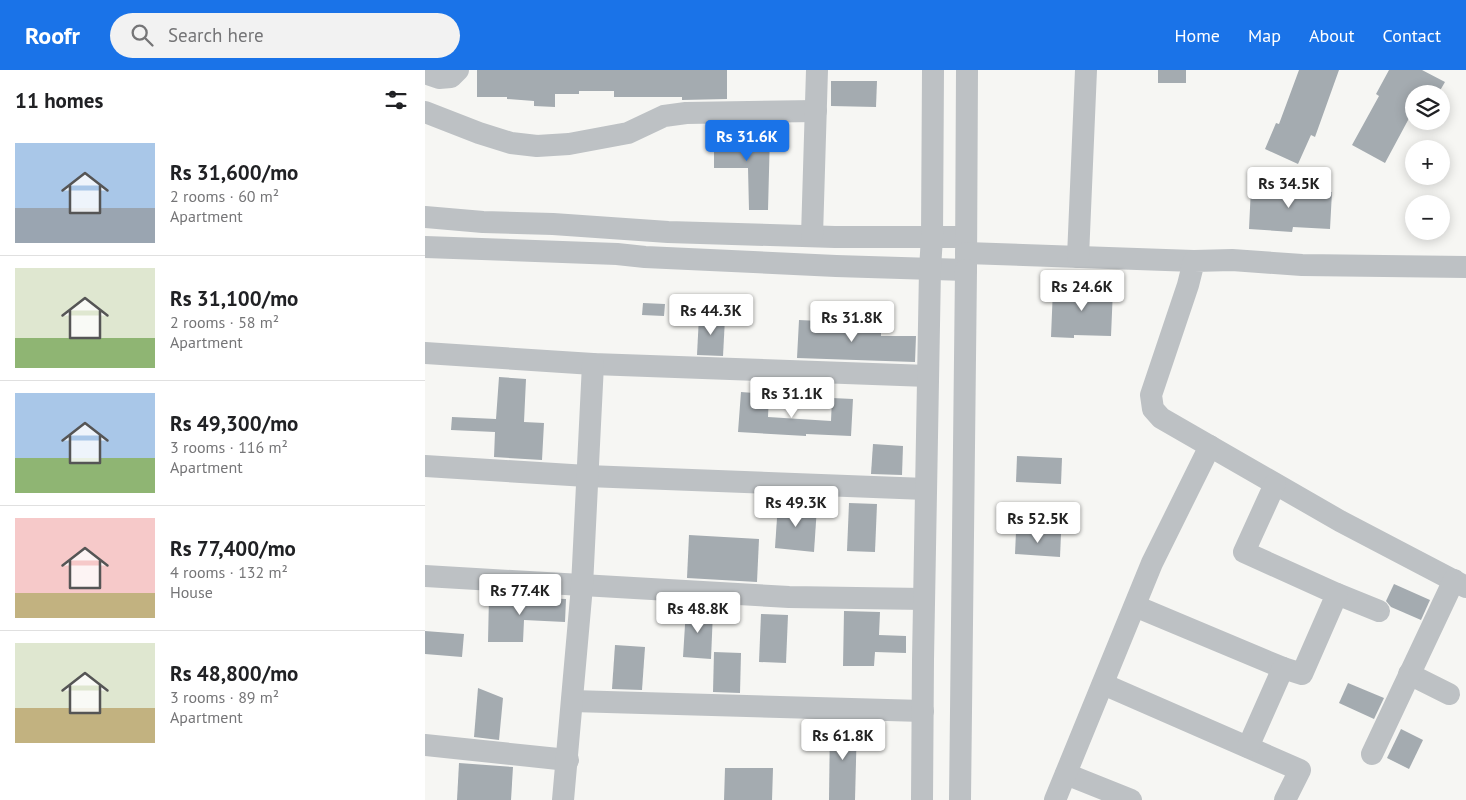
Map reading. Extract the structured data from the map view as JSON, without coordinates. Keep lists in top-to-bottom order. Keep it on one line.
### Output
{"page":{"header":"Roofr","search":"Search here","nav":["Home","Map","About","Contact"],"heading":"11 homes","map_buttons":["+","−"],"price":["Rs 31.6K","Rs 34.5K","Rs 24.6K","Rs 44.3K","Rs 31.8K","Rs 31.1K","Rs 49.3K","Rs 52.5K","Rs 77.4K","Rs 48.8K","Rs 61.8K"],"list":[{"name":"Rs 31,600/mo","note":"2 rooms · 60 m² · Apartment"},{"name":"Rs 31,100/mo","note":"2 rooms · 58 m² · Apartment"},{"name":"Rs 49,300/mo","note":"3 rooms · 116 m² · Apartment"},{"name":"Rs 77,400/mo","note":"4 rooms · 132 m² · House"},{"name":"Rs 48,800/mo","note":"3 rooms · 89 m² · Apartment"}]}}
